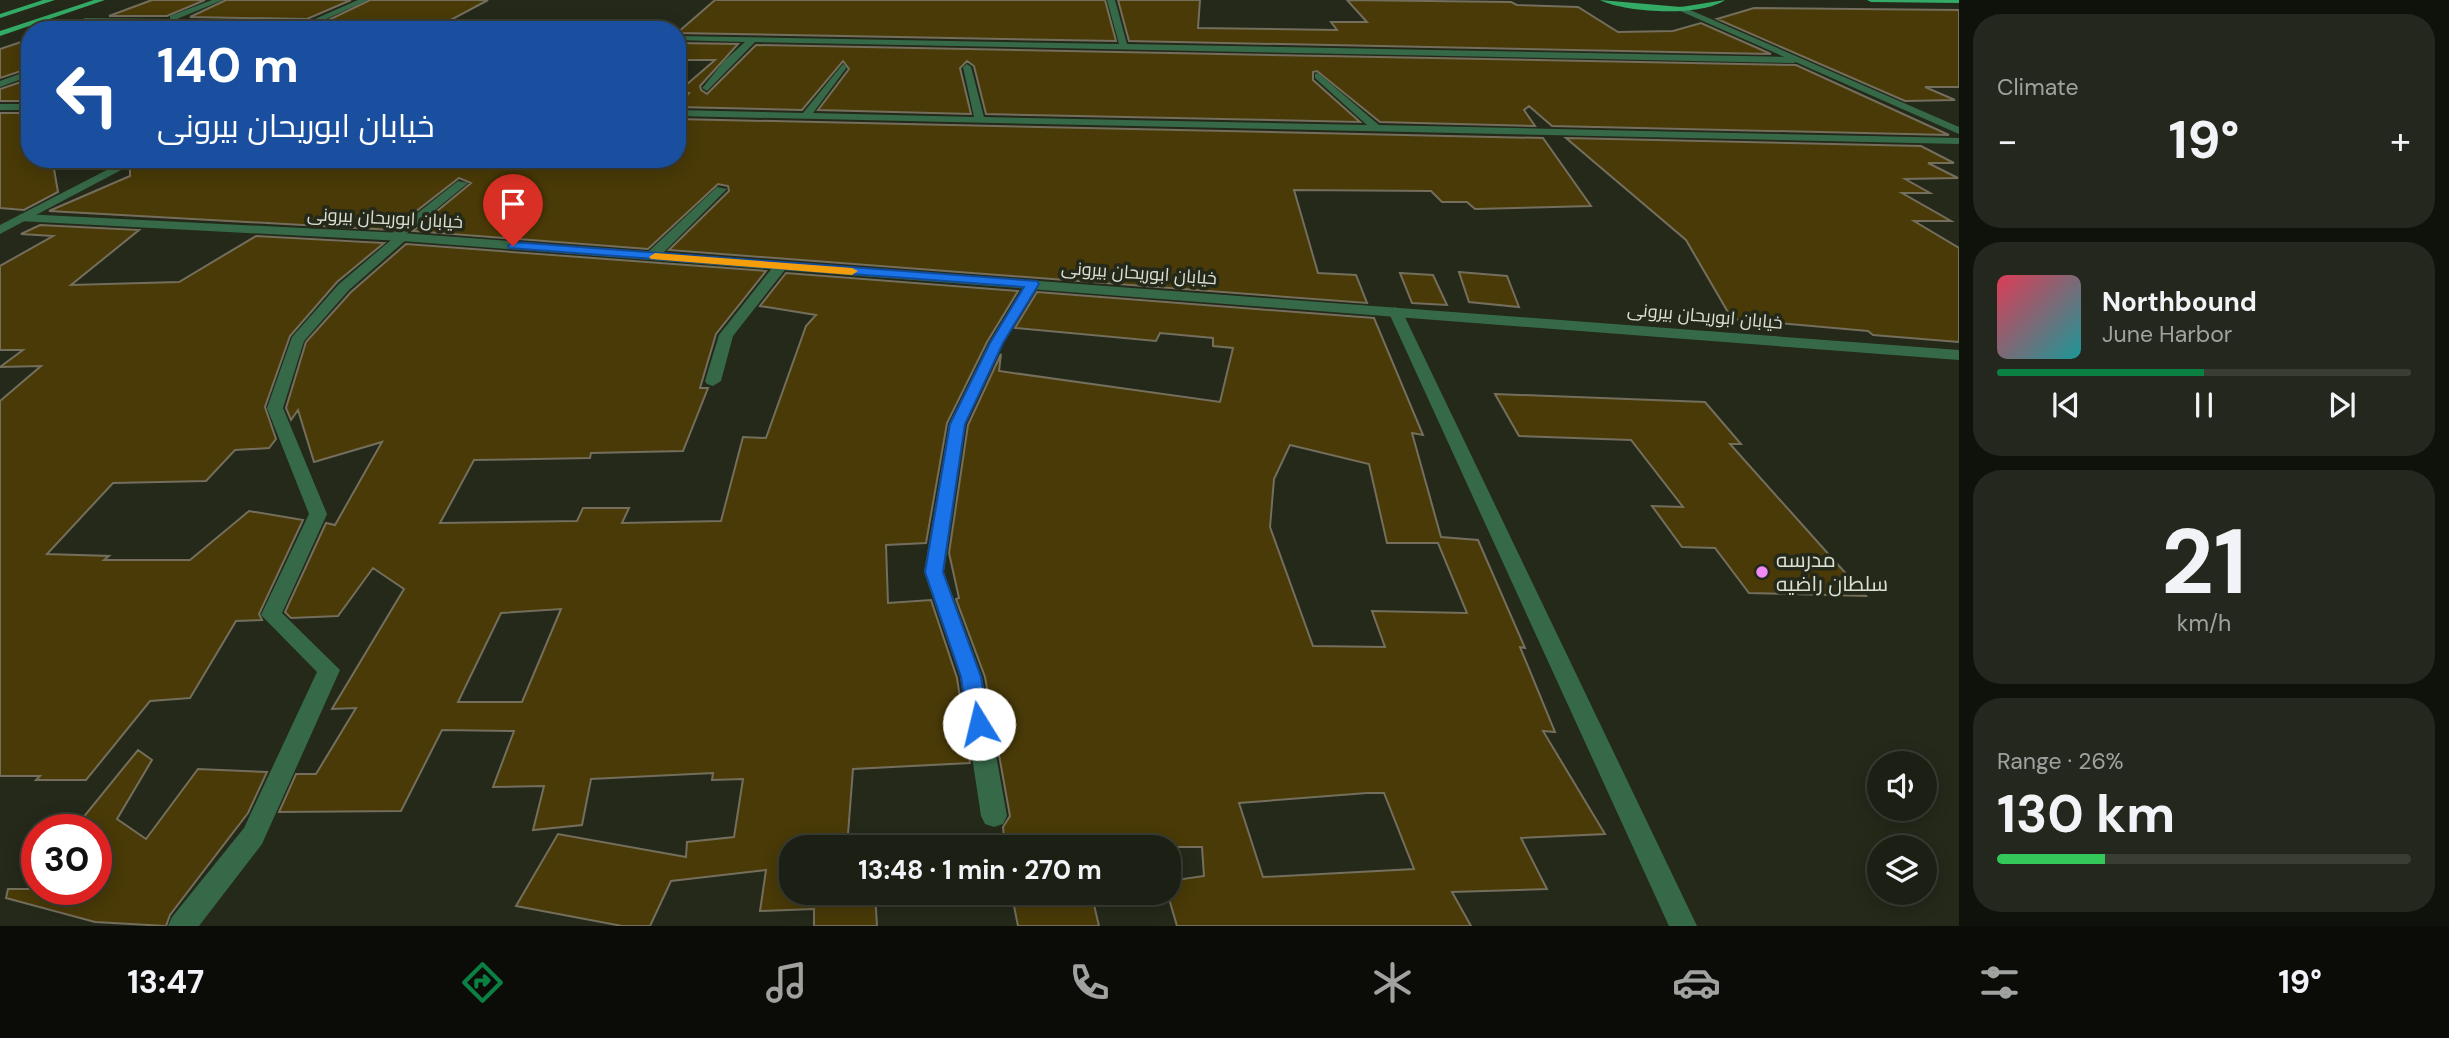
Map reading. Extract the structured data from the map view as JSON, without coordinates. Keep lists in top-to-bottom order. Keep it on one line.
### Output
{"streets":{"street":["خیابان ابوریحان بیرونی"]},"places":["مدرسه سلطان راضیه"],"page":{"tile":["Climate",["21","km/h"],["Range · 26%","130 km"]],"turn":["140 m","خیابان ابوریحان بیرونی"],"heat":["−","19°","+"],"song":["Northbound","June Harbor"],"limit":"30","trip":"13:48 · 1 min · 270 m","tabs":["13:47","19°"]}}
